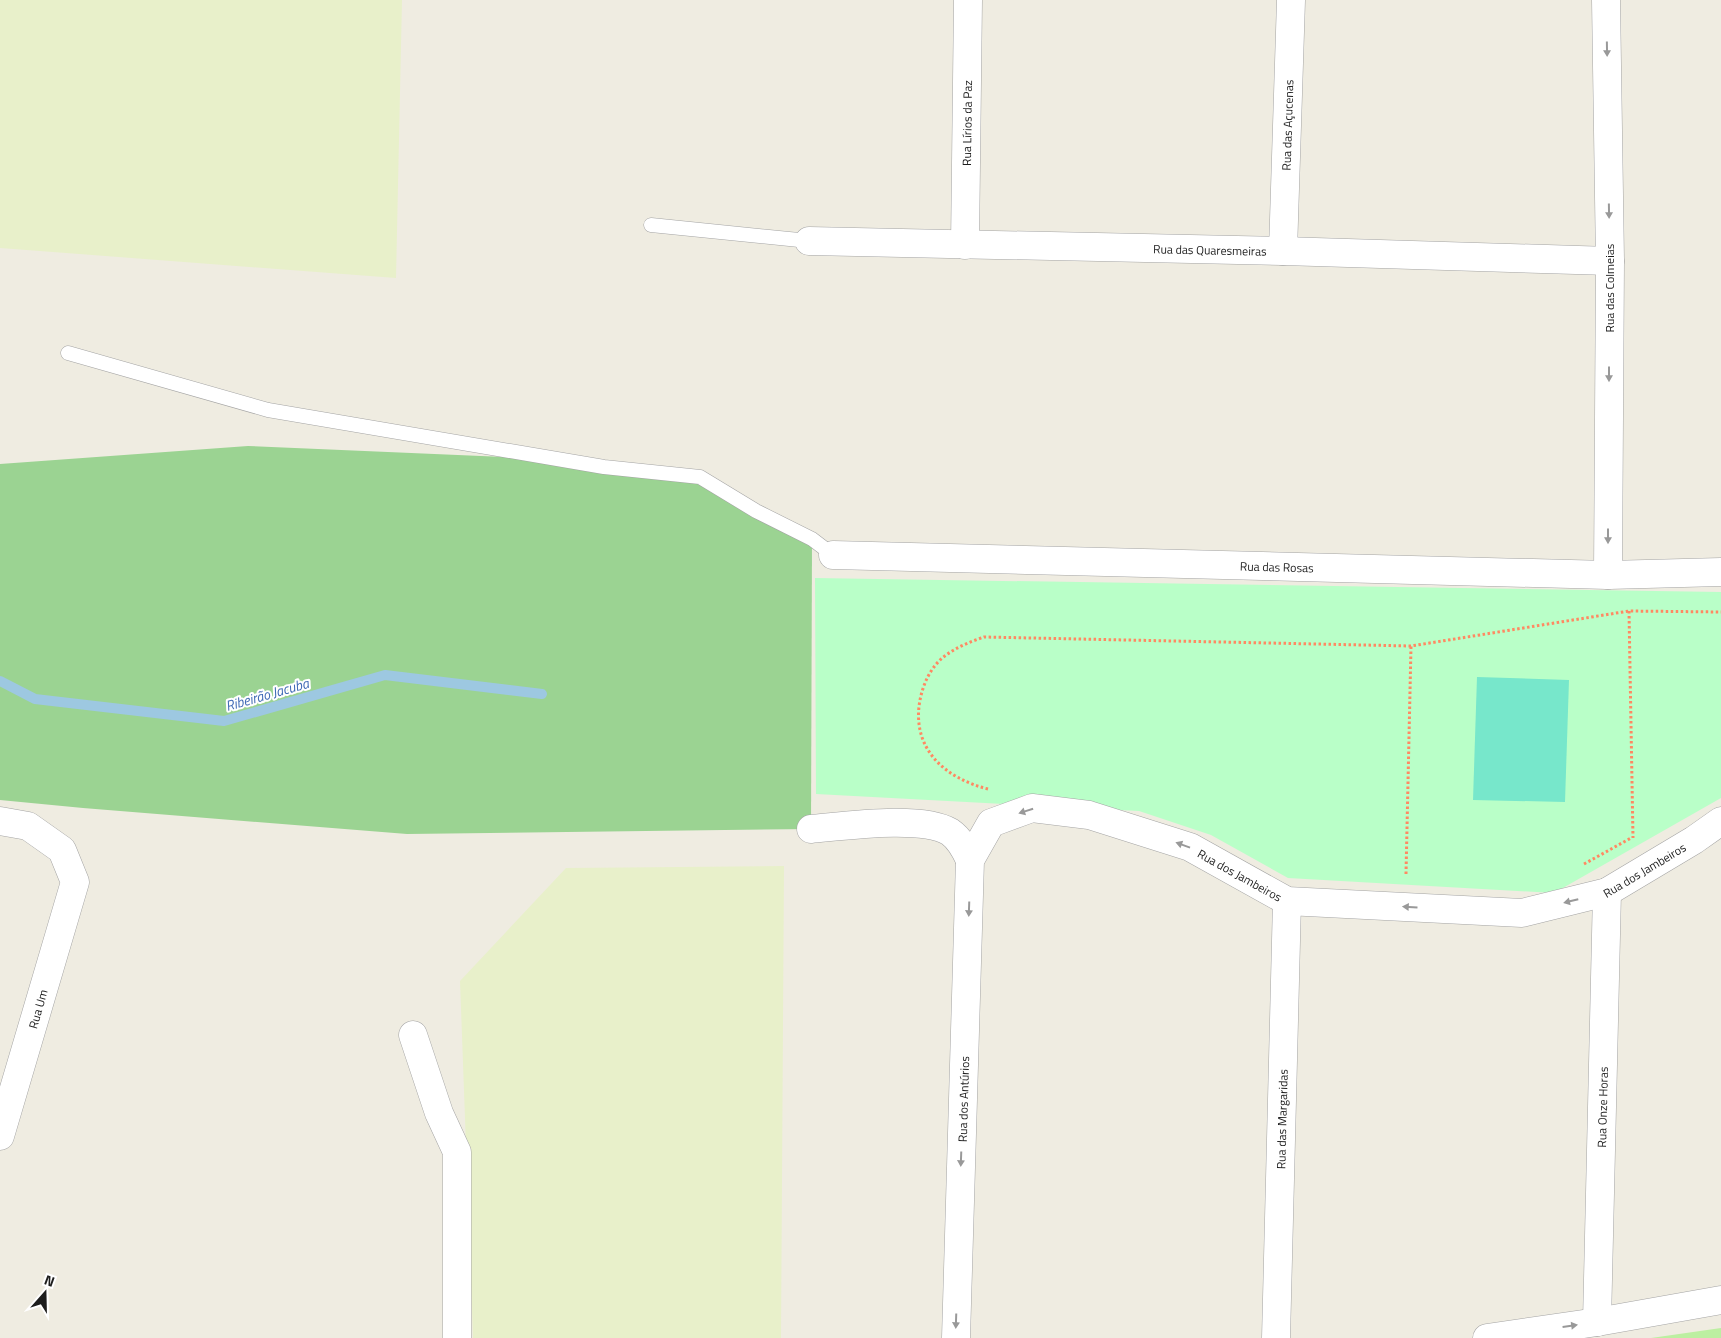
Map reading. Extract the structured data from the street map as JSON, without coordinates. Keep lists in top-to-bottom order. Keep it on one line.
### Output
{"streets":{"street":["Rua Lírios da Paz","Rua das Açucenas","Rua das Quaresmeiras","Rua das Colmeias","Rua das Rosas","Rua dos Jambeiros","Rua Um","Rua dos Antúrios","Rua Onze Horas","Rua das Margaridas"]},"crossings":[["Rua Lírios da Paz","Rua das Quaresmeiras"],["Rua das Açucenas","Rua das Quaresmeiras"],["Rua das Quaresmeiras","Rua das Colmeias"],["Rua das Colmeias","Rua das Rosas"],["Rua dos Jambeiros","Rua dos Antúrios"],["Rua dos Jambeiros","Rua Onze Horas"],["Rua dos Jambeiros","Rua das Margaridas"]],"one_way":["Rua das Colmeias","Rua dos Jambeiros","Rua dos Antúrios"],"water":["Ribeirão Jacuba"],"north":"top"}
